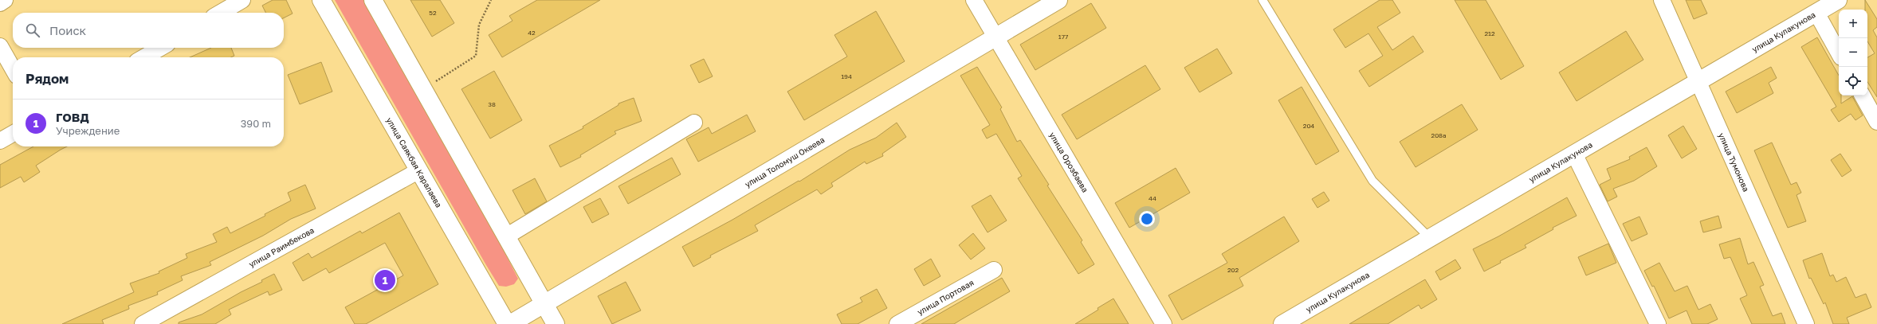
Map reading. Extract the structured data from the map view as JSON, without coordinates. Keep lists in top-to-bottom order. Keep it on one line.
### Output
{"streets":{"street":["улица Кулакунова","улица Саякбая Каралаева","улица Толомуш Океева","улица Тумонова","улица Орозбаева","улица Раимбекова","улица Портовая"]},"crossings":[["улица Кулакунова","улица Тумонова"],["улица Саякбая Каралаева","улица Раимбекова"],["улица Толомуш Океева","улица Орозбаева"]],"house_numbers":["52","42","212","177","194","38","204","208а","44","202"],"page":{"map_buttons":["+","−"],"search":"Поиск","heading":"Рядом","list":[{"mark":"1","name":"ГОВД","note":"Учреждение","value":"390 m"}],"pins":"1"}}
